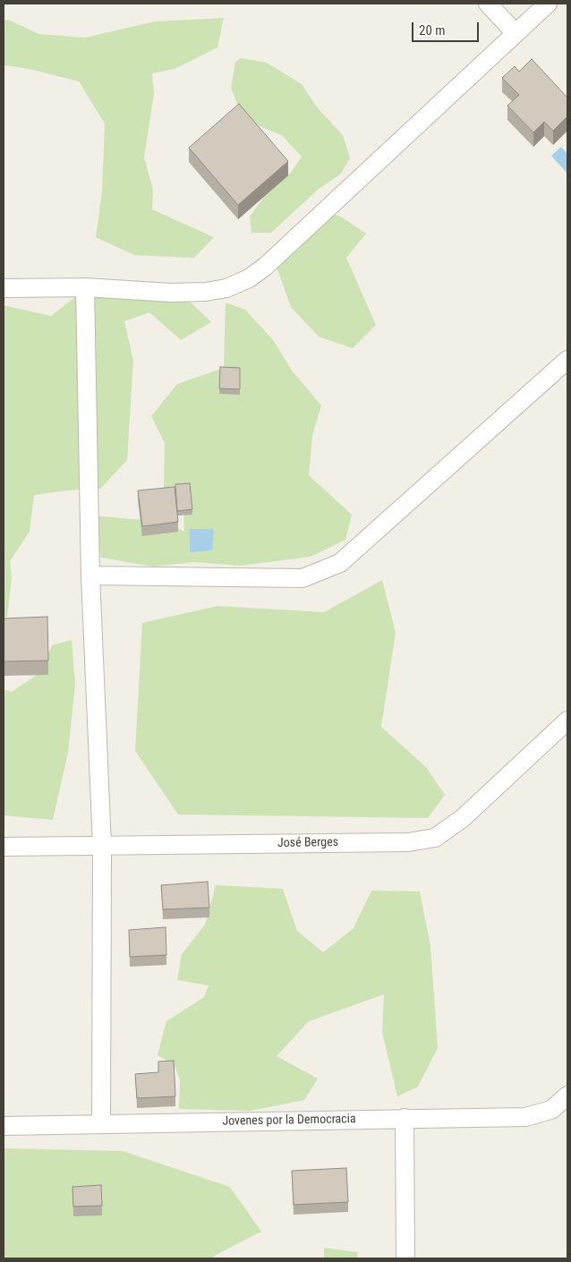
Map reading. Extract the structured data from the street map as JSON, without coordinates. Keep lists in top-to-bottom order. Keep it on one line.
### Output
{"streets":{"street":["José Berges","Jovenes por la Democracia"]},"scale_bar":"20 m"}
